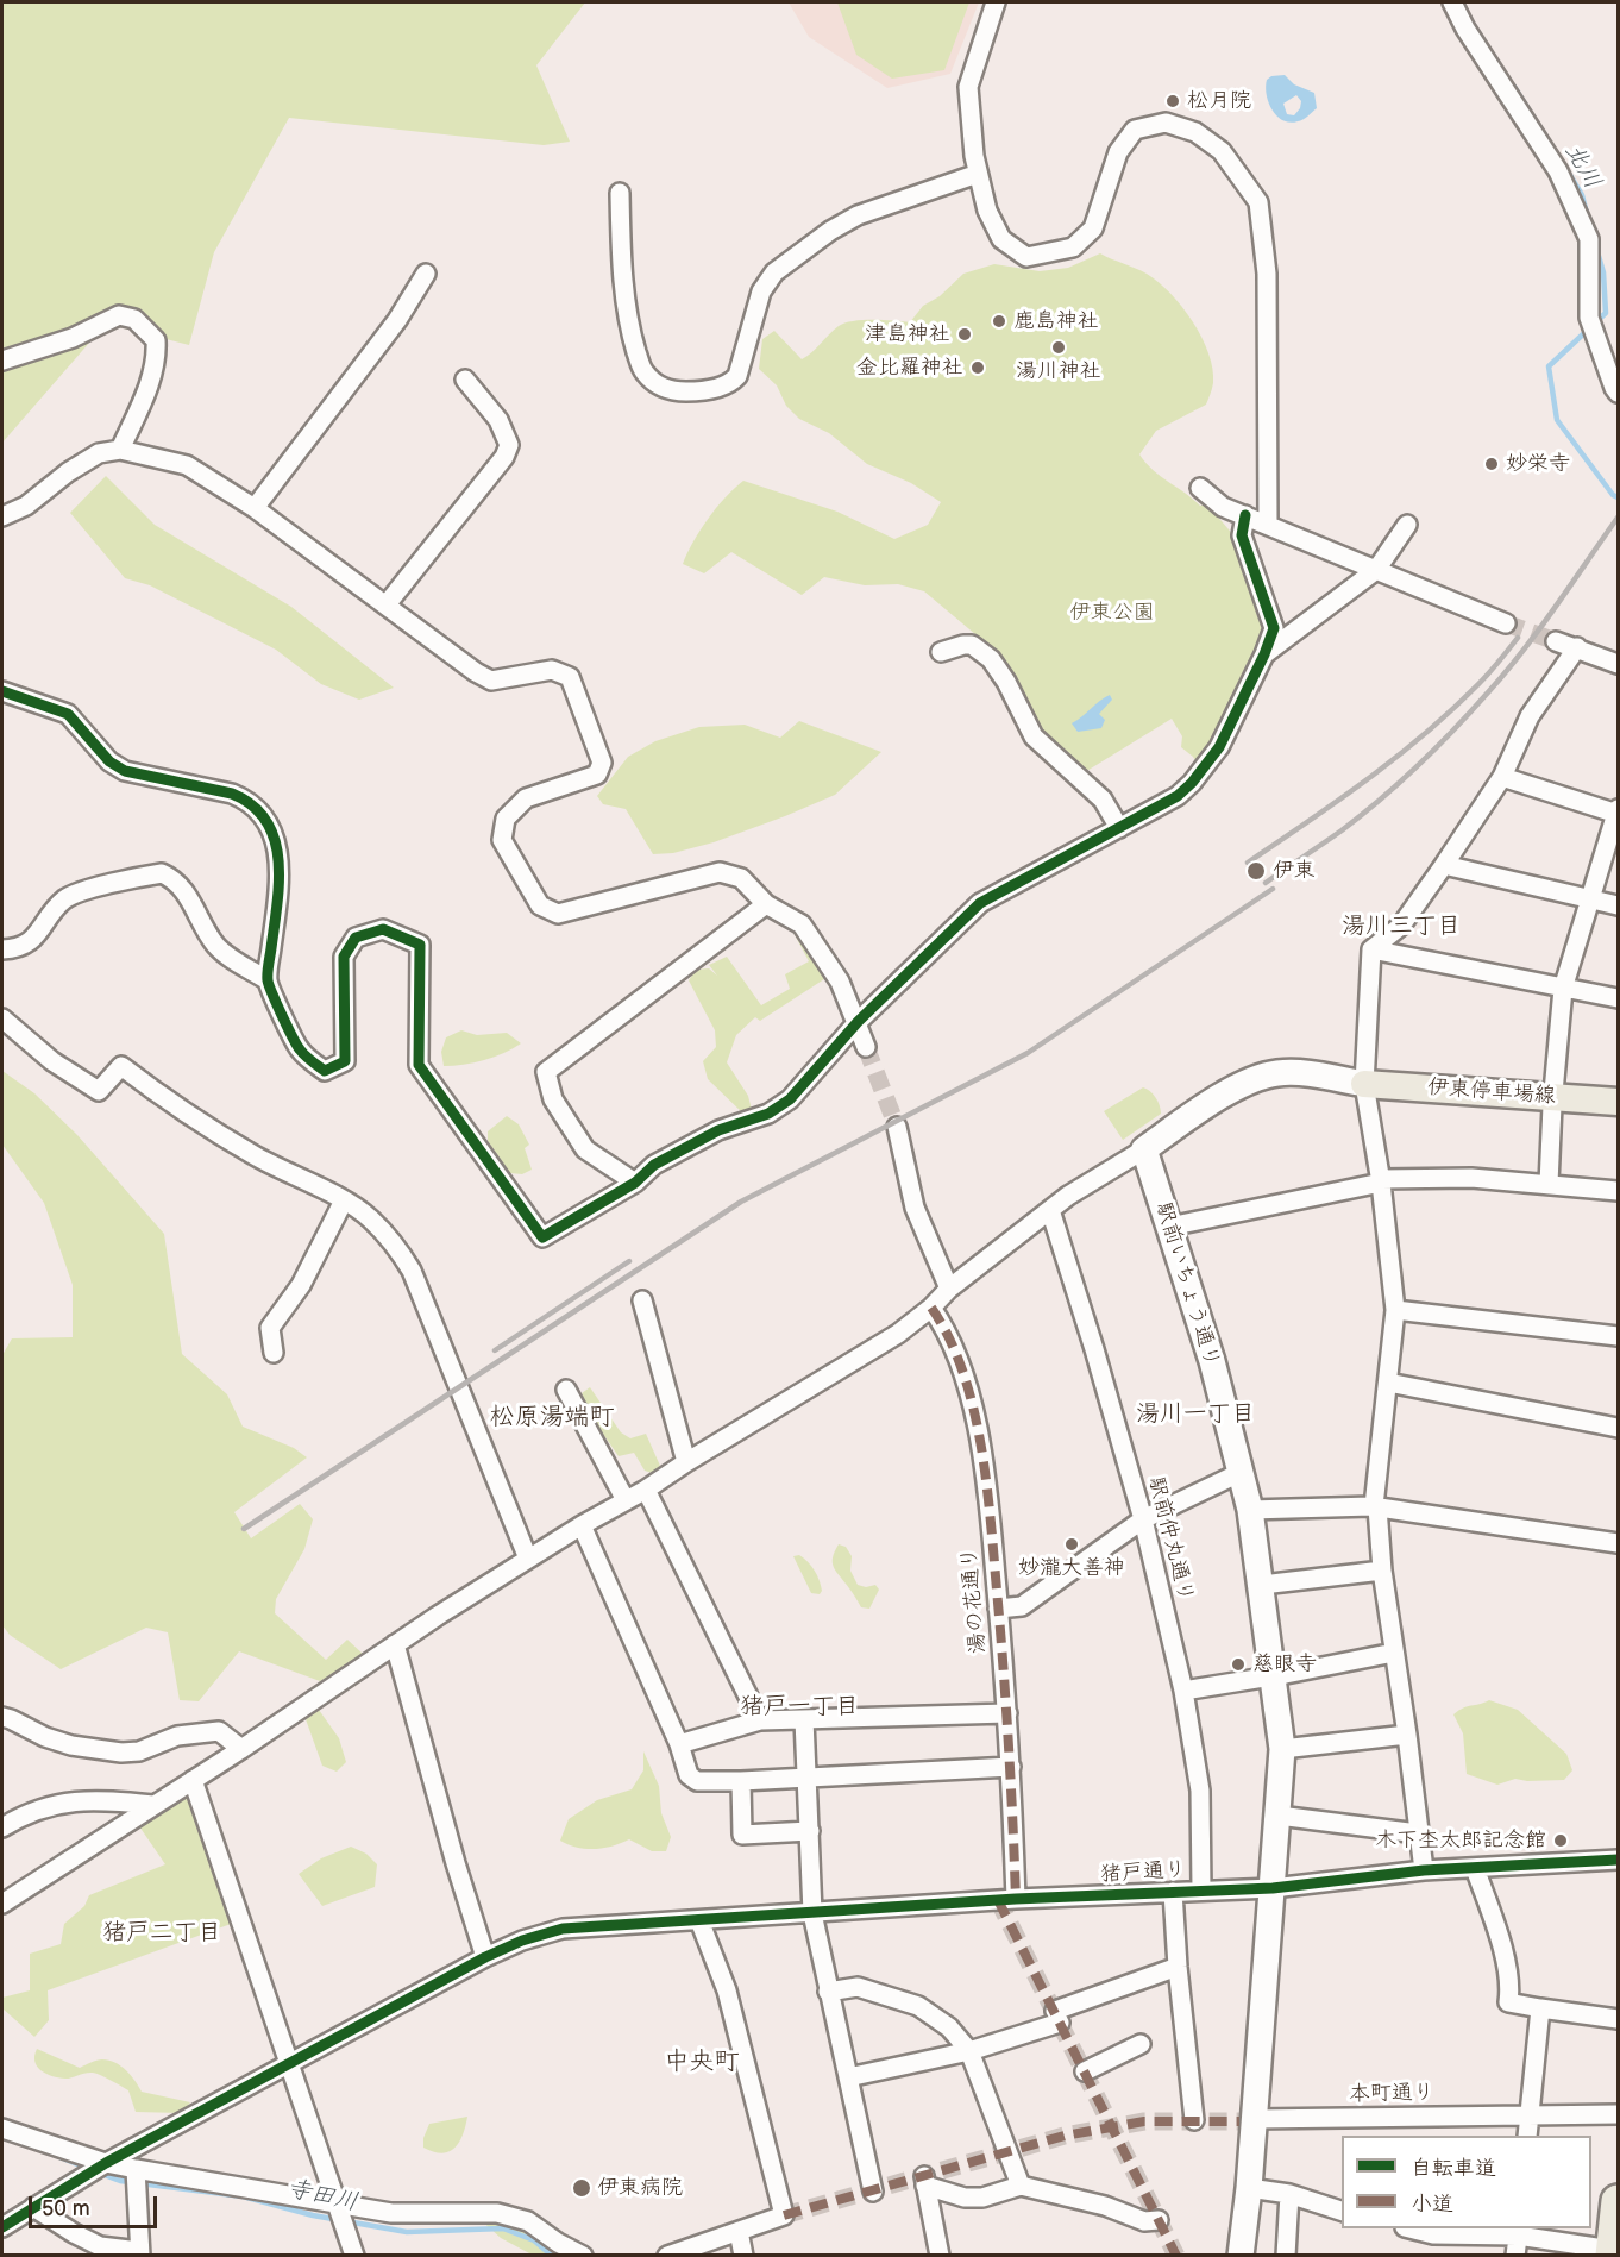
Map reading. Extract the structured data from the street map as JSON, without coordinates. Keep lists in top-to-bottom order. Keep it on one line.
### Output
{"streets":{"main road":["伊東停車場線"],"street":["駅前いちょう通り","駅前仲丸通り","湯の花通り","猪戸通り","本町通り"]},"crossings":[["駅前いちょう通り","猪戸通り"],["駅前いちょう通り","本町通り"],["駅前仲丸通り","猪戸通り"],["湯の花通り","猪戸通り"]],"districts":["湯川三丁目","湯川一丁目","松原湯端町","猪戸一丁目","猪戸二丁目","中央町"],"water":["北川","寺田川"],"parks":["伊東公園"],"places":["松月院","鹿島神社","津島神社","湯川神社","金比羅神社","妙栄寺","伊東","妙瀧大善神","慈眼寺","木下杢太郎記念館","伊東病院"],"legend":["自転車道","小道"],"scale_bar":"50 m"}
